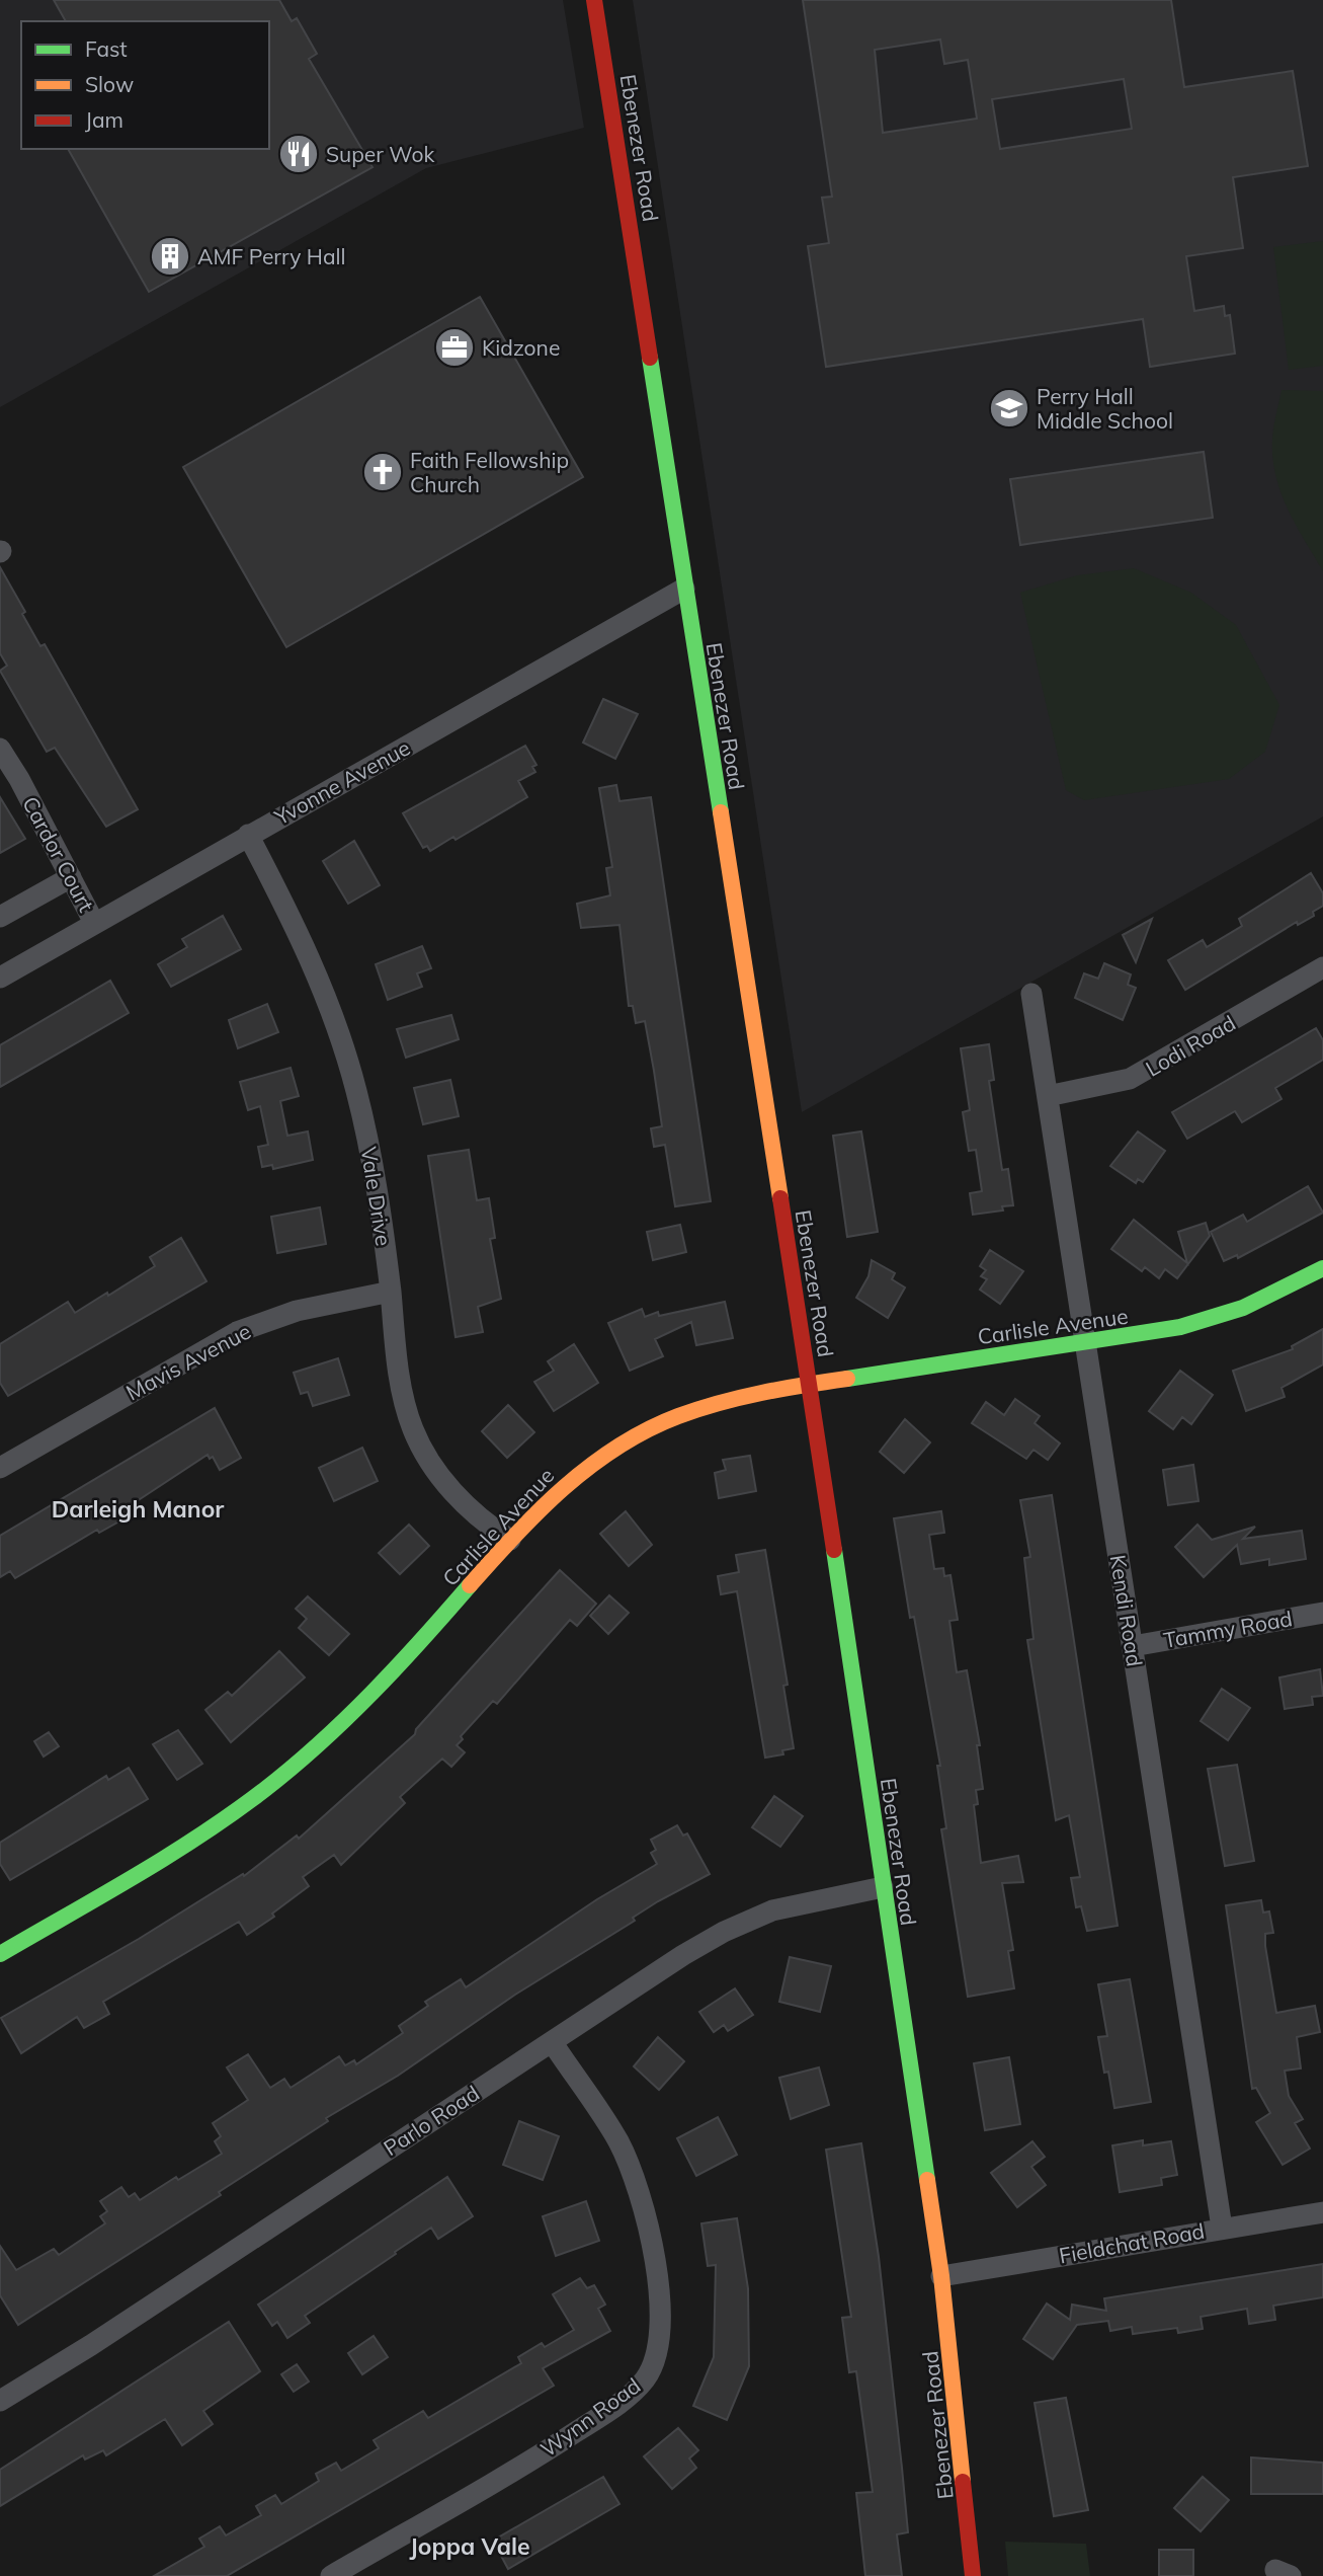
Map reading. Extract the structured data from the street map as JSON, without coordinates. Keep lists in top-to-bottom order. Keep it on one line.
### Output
{"streets":{"street":["Ebenezer Road","Yvonne Avenue","Cardor Court","Lodi Road","Vale Drive","Carlisle Avenue","Mavis Avenue","Kendi Road","Tammy Road","Parlo Road","Fieldchat Road","Wynn Road"]},"crossings":[["Ebenezer Road","Yvonne Avenue"],["Ebenezer Road","Carlisle Avenue"],["Ebenezer Road","Parlo Road"],["Ebenezer Road","Fieldchat Road"],["Yvonne Avenue","Cardor Court"],["Yvonne Avenue","Vale Drive"],["Lodi Road","Kendi Road"],["Vale Drive","Carlisle Avenue"],["Vale Drive","Mavis Avenue"],["Carlisle Avenue","Kendi Road"],["Kendi Road","Tammy Road"],["Kendi Road","Fieldchat Road"],["Parlo Road","Wynn Road"]],"districts":["Darleigh Manor","Joppa Vale"],"places":{"restaurant":["Super Wok"],"building":["AMF Perry Hall"],"office":["Kidzone"],"school or university":["Perry Hall Middle School"],"church":["Faith Fellowship Church"]},"legend":["Fast","Slow","Jam"]}
